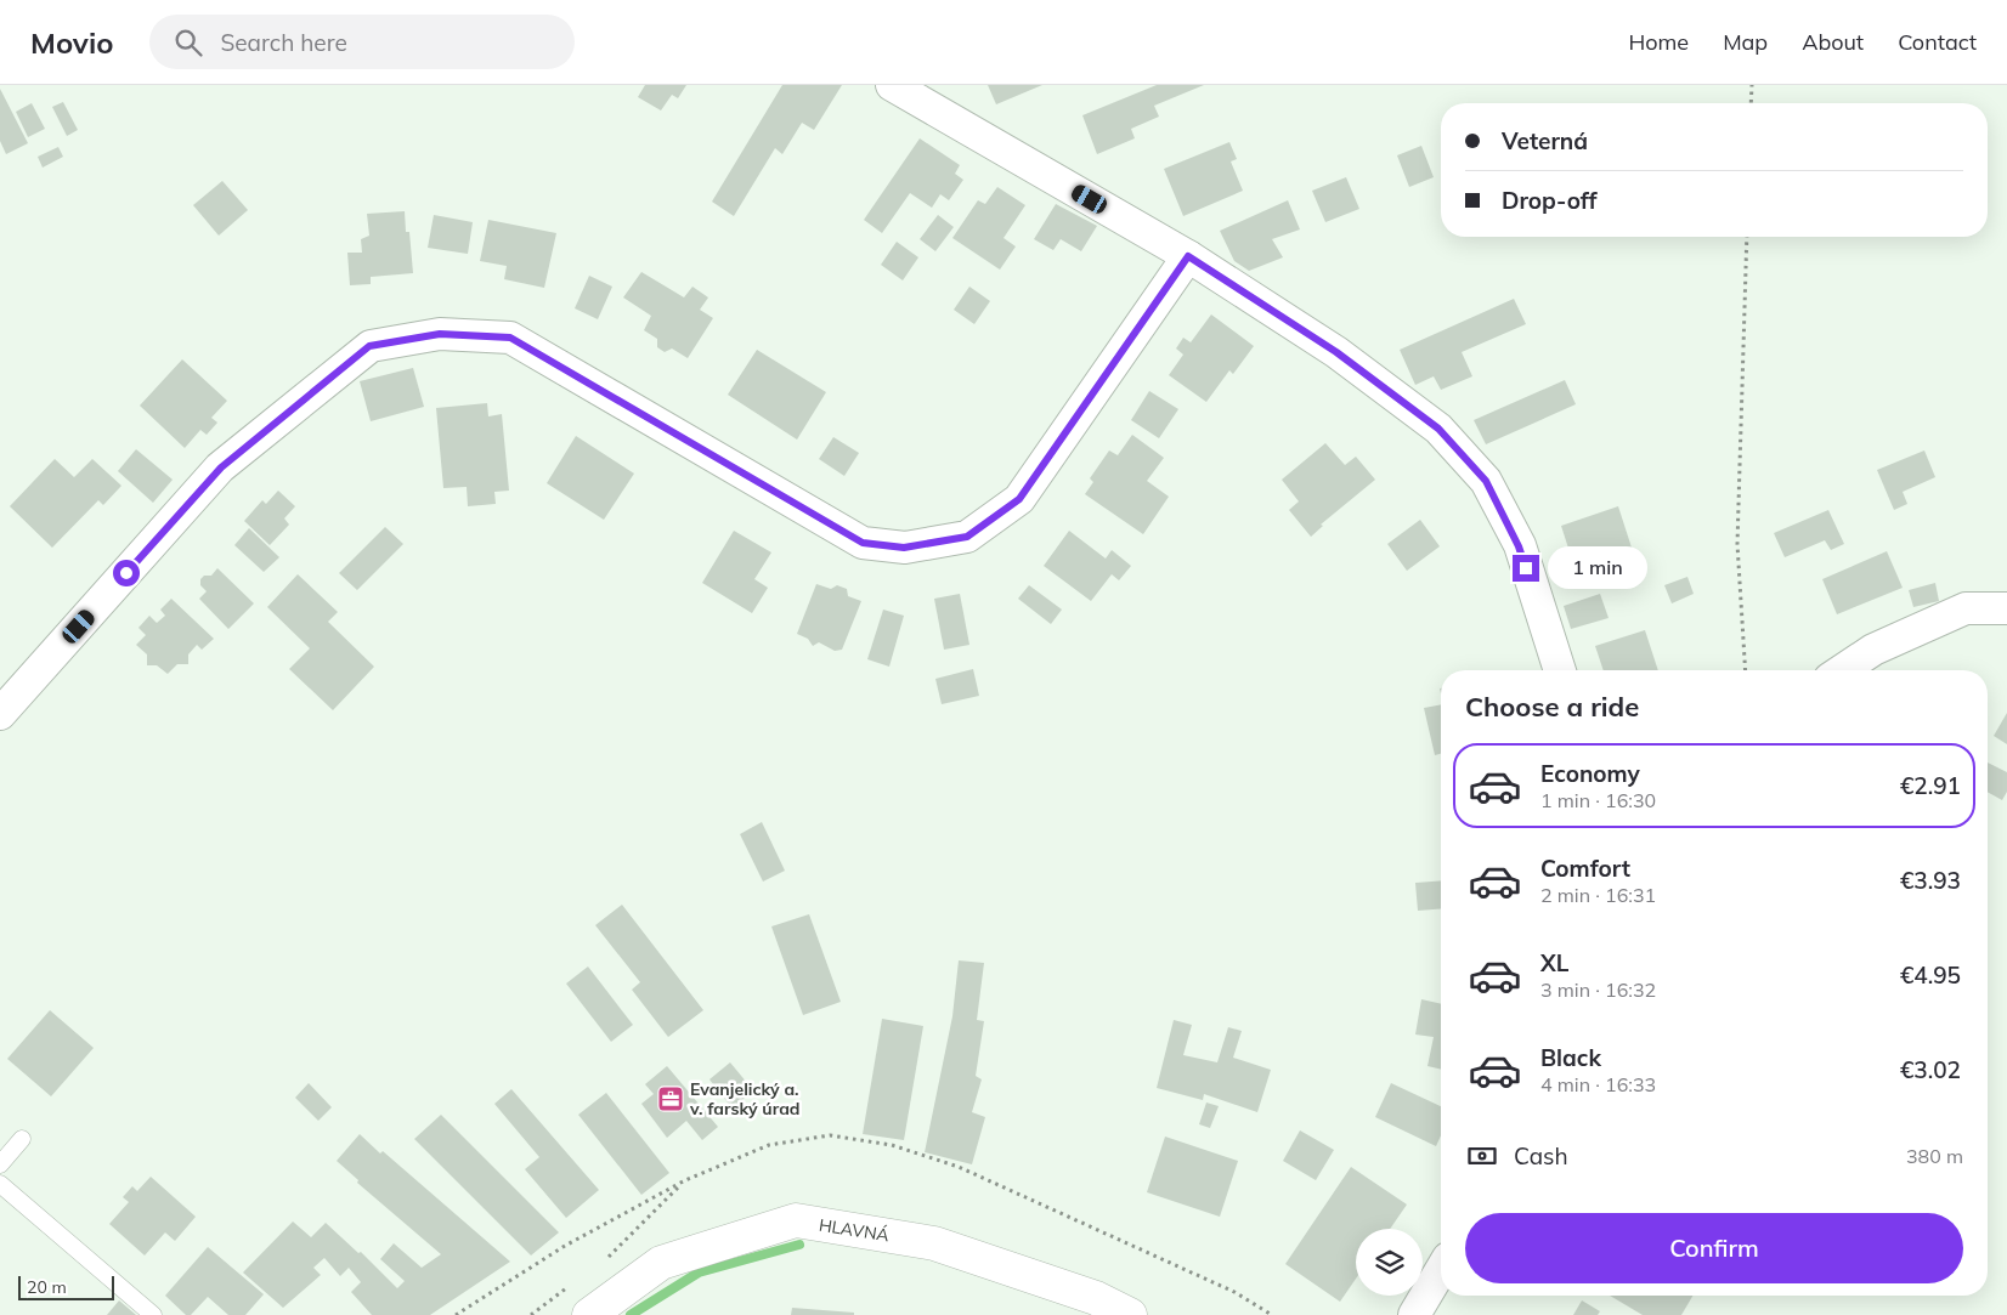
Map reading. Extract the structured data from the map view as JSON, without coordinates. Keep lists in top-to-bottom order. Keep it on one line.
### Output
{"streets":{"street":["HLAVNÁ"]},"places":{"office":["Evanjelický a. v. farský úrad"]},"scale_bar":"20 m","page":{"header":"Movio","search":"Search here","nav":["Home","Map","About","Contact"],"banner":["Veterná","Drop-off"],"bubble":"1 min","heading":"Choose a ride","list":[{"name":"Economy","note":"1 min · 16:30","value":"€2.91"},{"name":"Comfort","note":"2 min · 16:31","value":"€3.93"},{"name":"XL","note":"3 min · 16:32","value":"€4.95"},{"name":"Black","note":"4 min · 16:33","value":"€3.02"}],"pay":["Cash","380 m"],"buttons":"Confirm","scale":"20 m"}}
